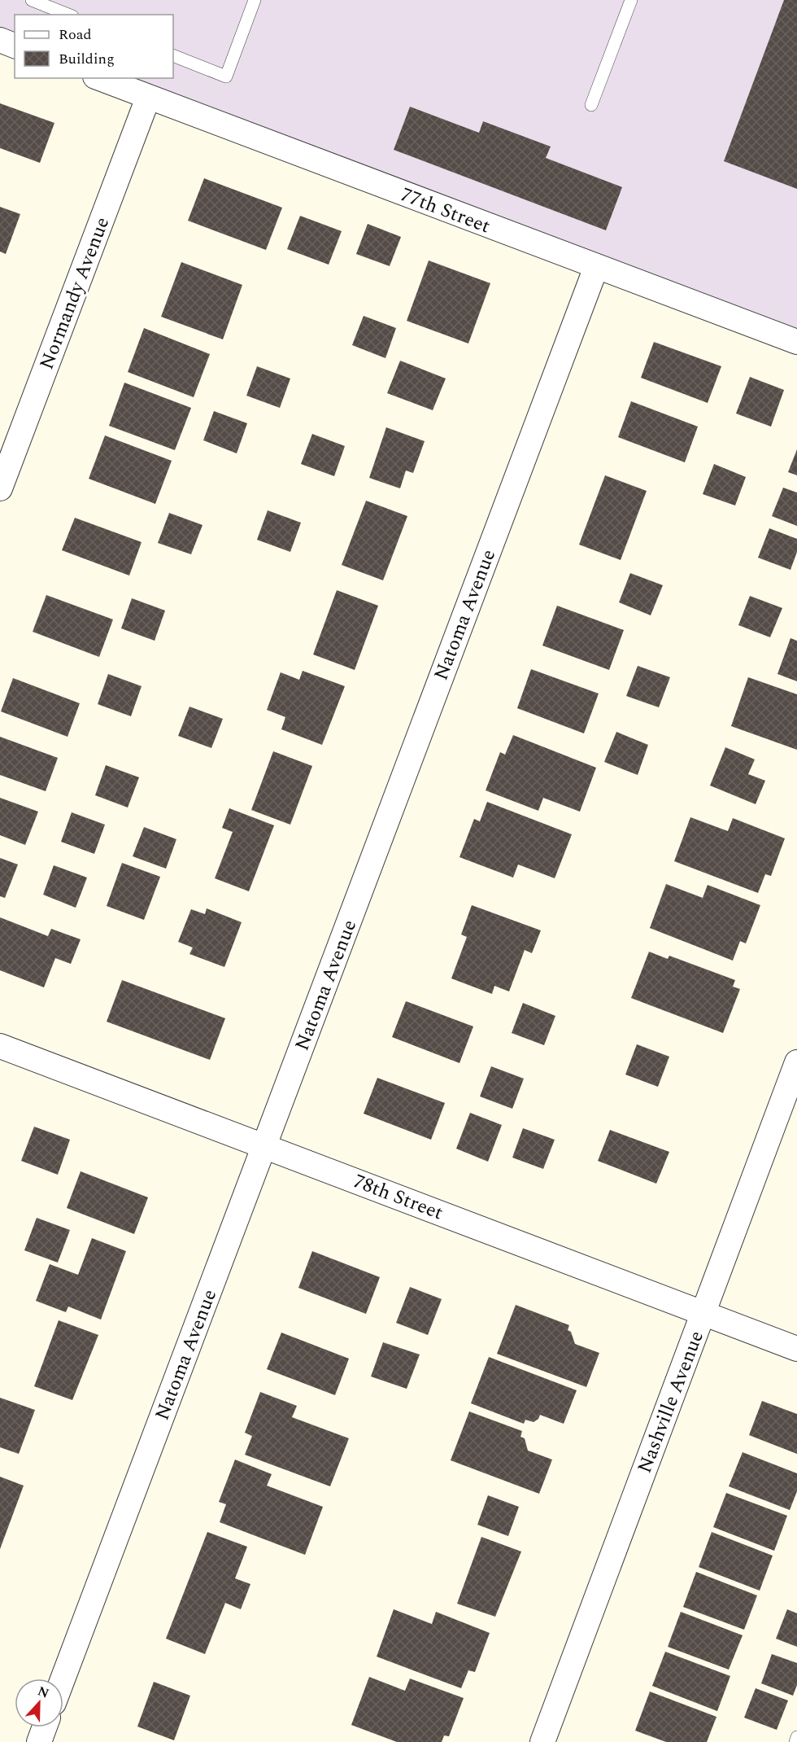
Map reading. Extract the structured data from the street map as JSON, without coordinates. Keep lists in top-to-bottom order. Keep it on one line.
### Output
{"streets":{"street":["77th Street","Normandy Avenue","Natoma Avenue","78th Street","Nashville Avenue"]},"crossings":[["77th Street","Normandy Avenue"],["77th Street","Natoma Avenue"],["Natoma Avenue","78th Street"],["78th Street","Nashville Avenue"]],"legend":["Road","Building"],"north":"top"}
